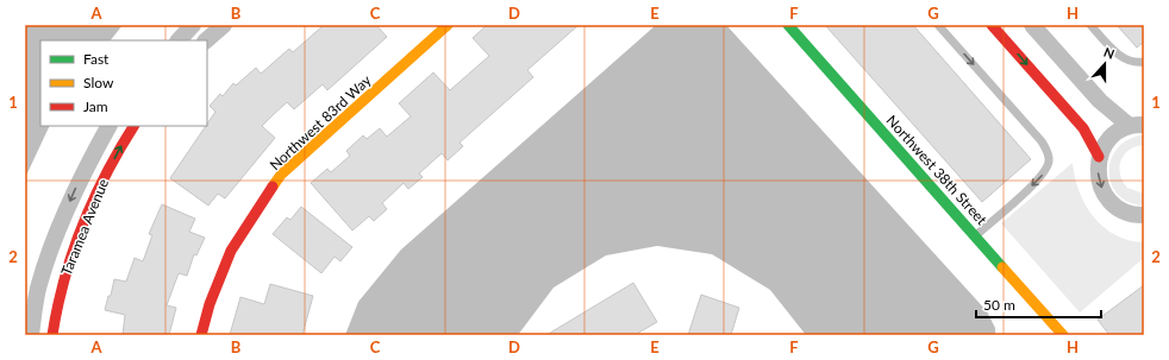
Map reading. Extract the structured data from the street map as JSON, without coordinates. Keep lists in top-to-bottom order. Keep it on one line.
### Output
{"streets":{"street":["Northwest 83rd Way","Northwest 38th Street","Taramea Avenue"]},"legend":["Fast","Slow","Jam"],"scale_bar":"50 m","north":"top","grid":{"columns":["A","B","C","D","E","F","G","H"],"rows":["1","2"]}}
